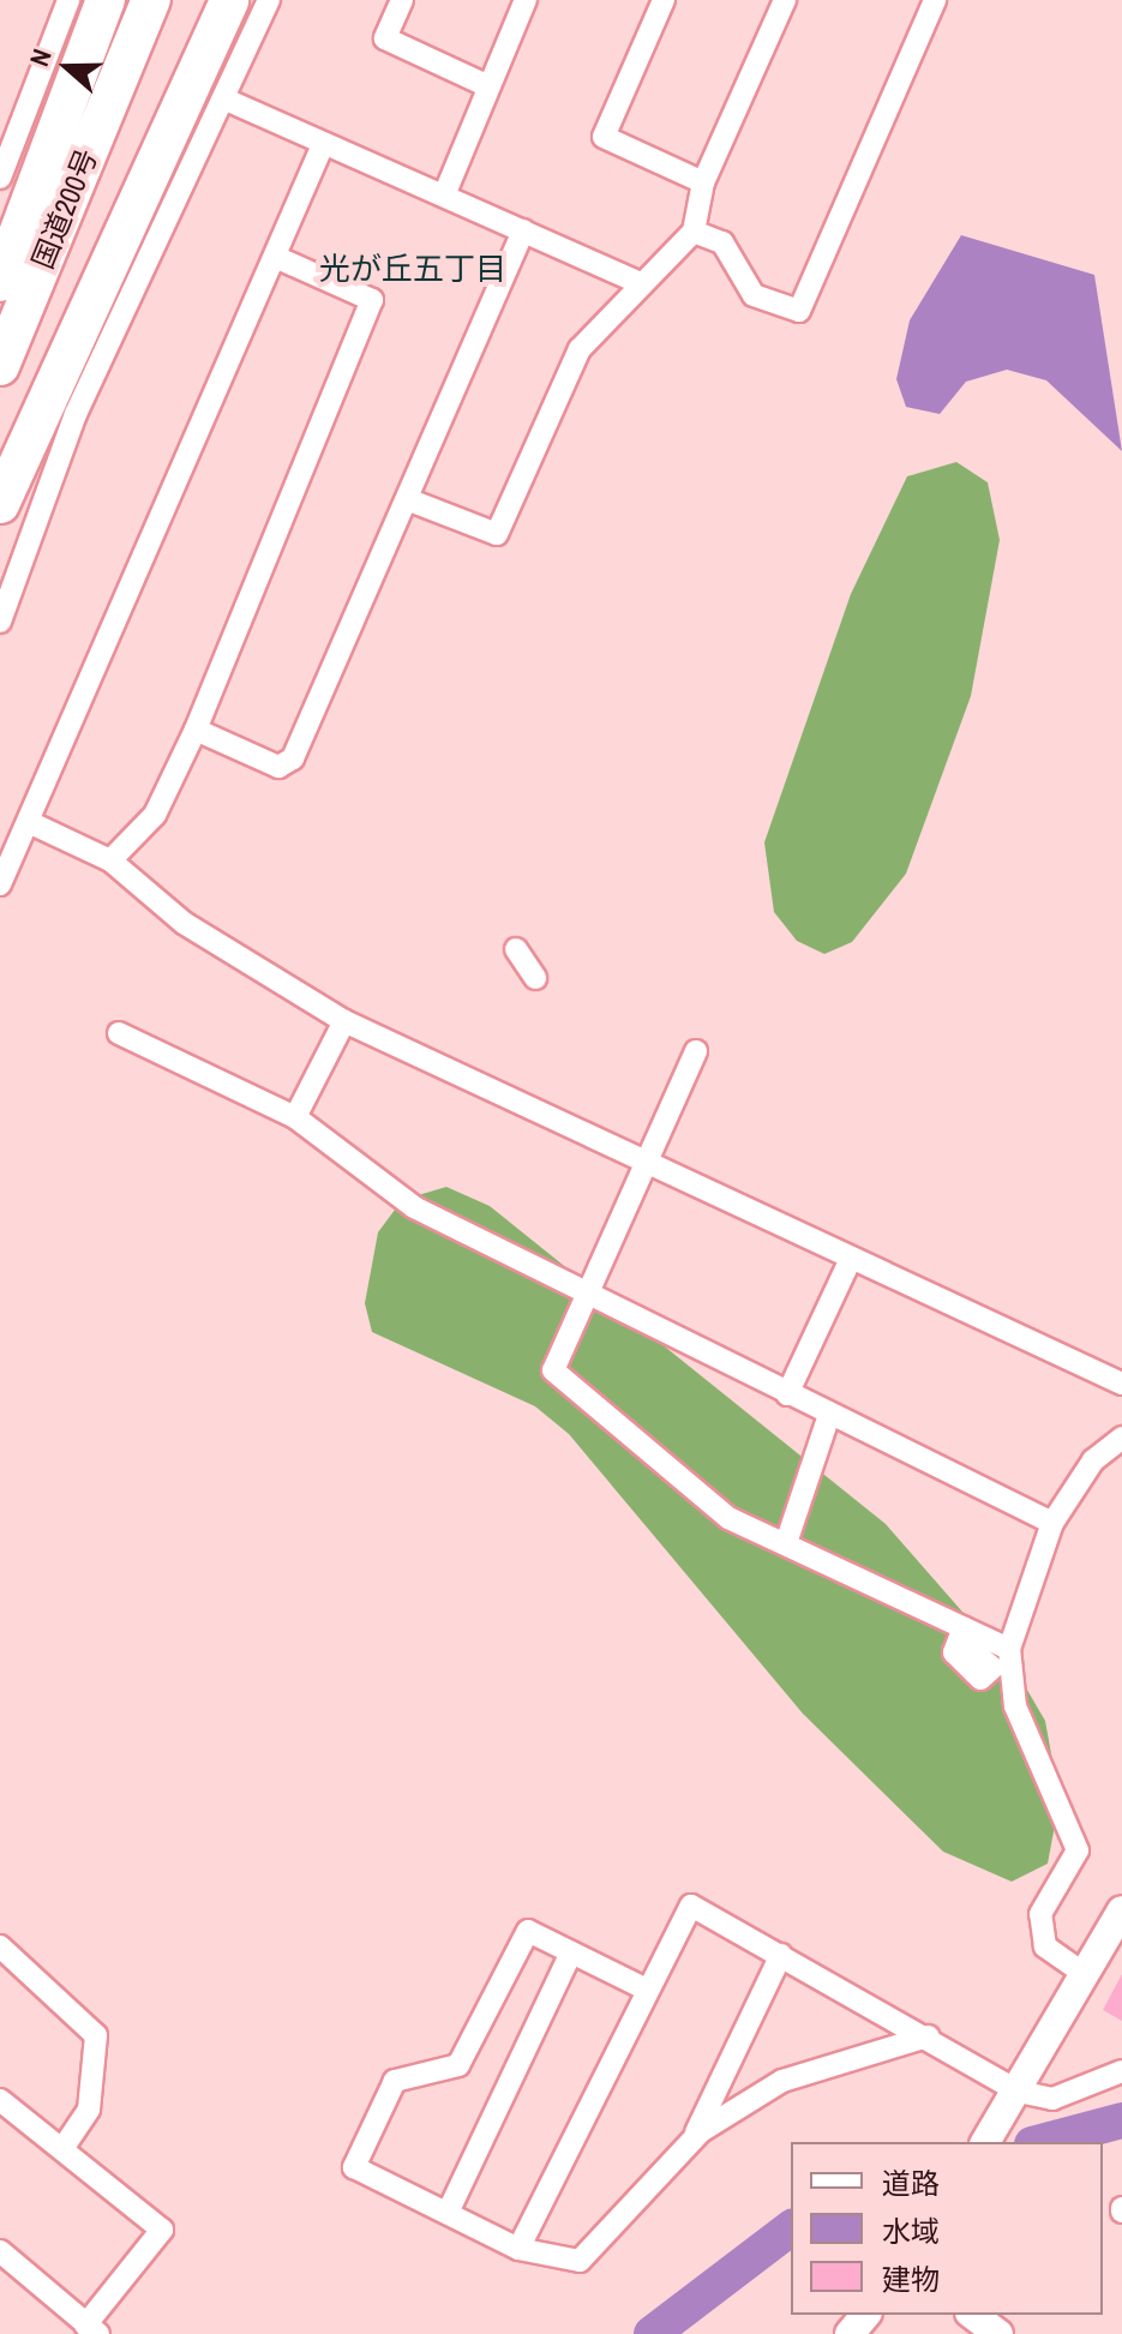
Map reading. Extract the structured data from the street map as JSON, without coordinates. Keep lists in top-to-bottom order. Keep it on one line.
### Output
{"streets":{"highway":["国道200号"]},"districts":["光が丘五丁目"],"legend":["道路","水域","建物"],"north":"left"}
